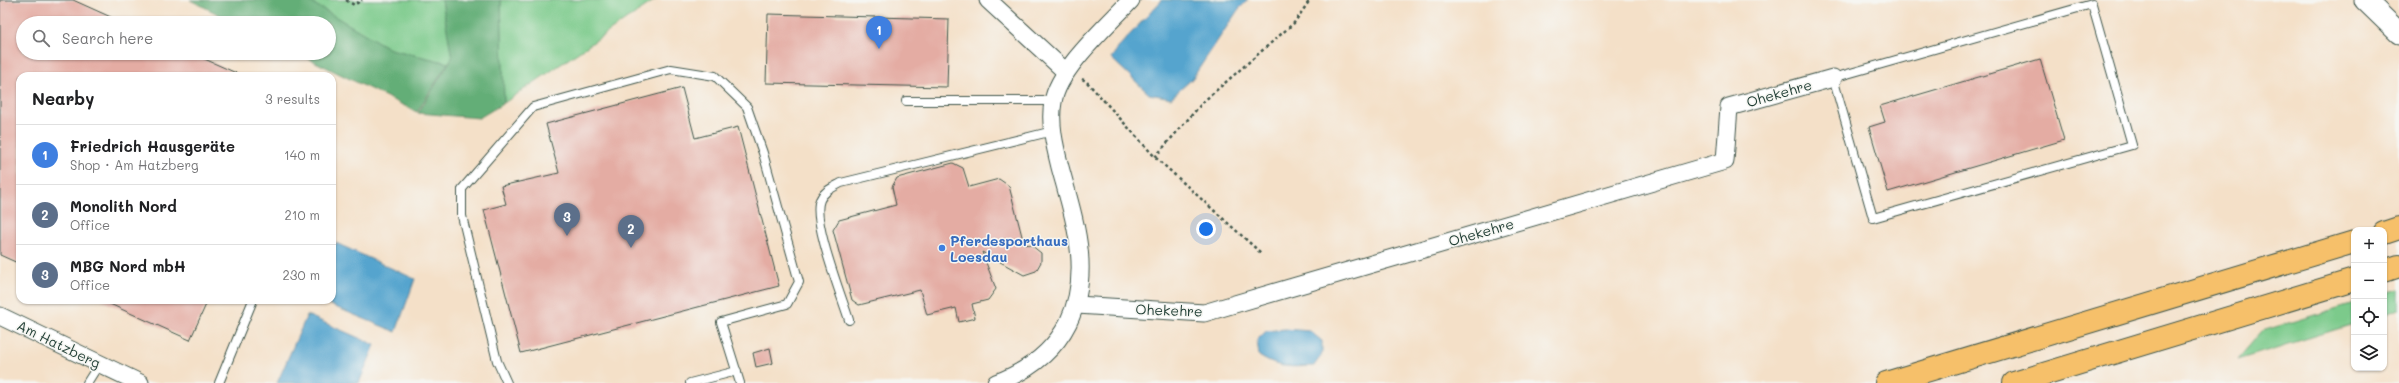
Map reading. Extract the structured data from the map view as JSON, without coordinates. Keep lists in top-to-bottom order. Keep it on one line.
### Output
{"streets":{"street":["Ohekehre","Am Hatzberg"]},"places":["Pferdesporthaus Loesdau"],"page":{"pins":["1","3","2"],"search":"Search here","heading":["Nearby","3 results"],"list":[{"mark":"1","name":"Friedrich Hausgeräte","note":"Shop · Am Hatzberg","value":"140 m"},{"mark":"2","name":"Monolith Nord","note":"Office","value":"210 m"},{"mark":"3","name":"MBG Nord mbH","note":"Office","value":"230 m"}],"map_buttons":["+","−"]}}
